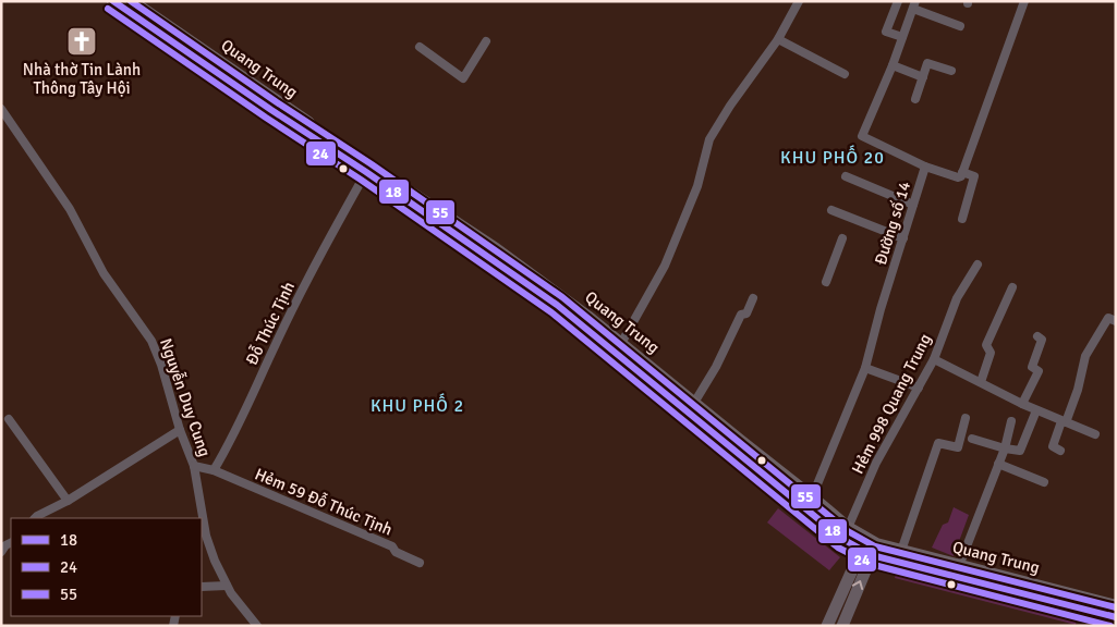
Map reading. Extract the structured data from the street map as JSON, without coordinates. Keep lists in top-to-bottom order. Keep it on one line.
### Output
{"streets":{"main road":["Quang Trung"],"street":["Đường số 14","Đỗ Thúc Tịnh","Nguyễn Duy Cung","Hẻm 998 Quang Trung","Hẻm 59 Đỗ Thúc Tịnh"]},"crossings":[["Quang Trung","Đường số 14"],["Quang Trung","Đỗ Thúc Tịnh"],["Quang Trung","Hẻm 998 Quang Trung"],["Đỗ Thúc Tịnh","Hẻm 59 Đỗ Thúc Tịnh"]],"districts":["KHU PHỐ 20","KHU PHỐ 2"],"places":{"church":["Nhà thờ Tin Lành Thông Tây Hội"]},"lines":["transit line 18","transit line 55","transit line 24"],"legend":["18","24","55"]}
